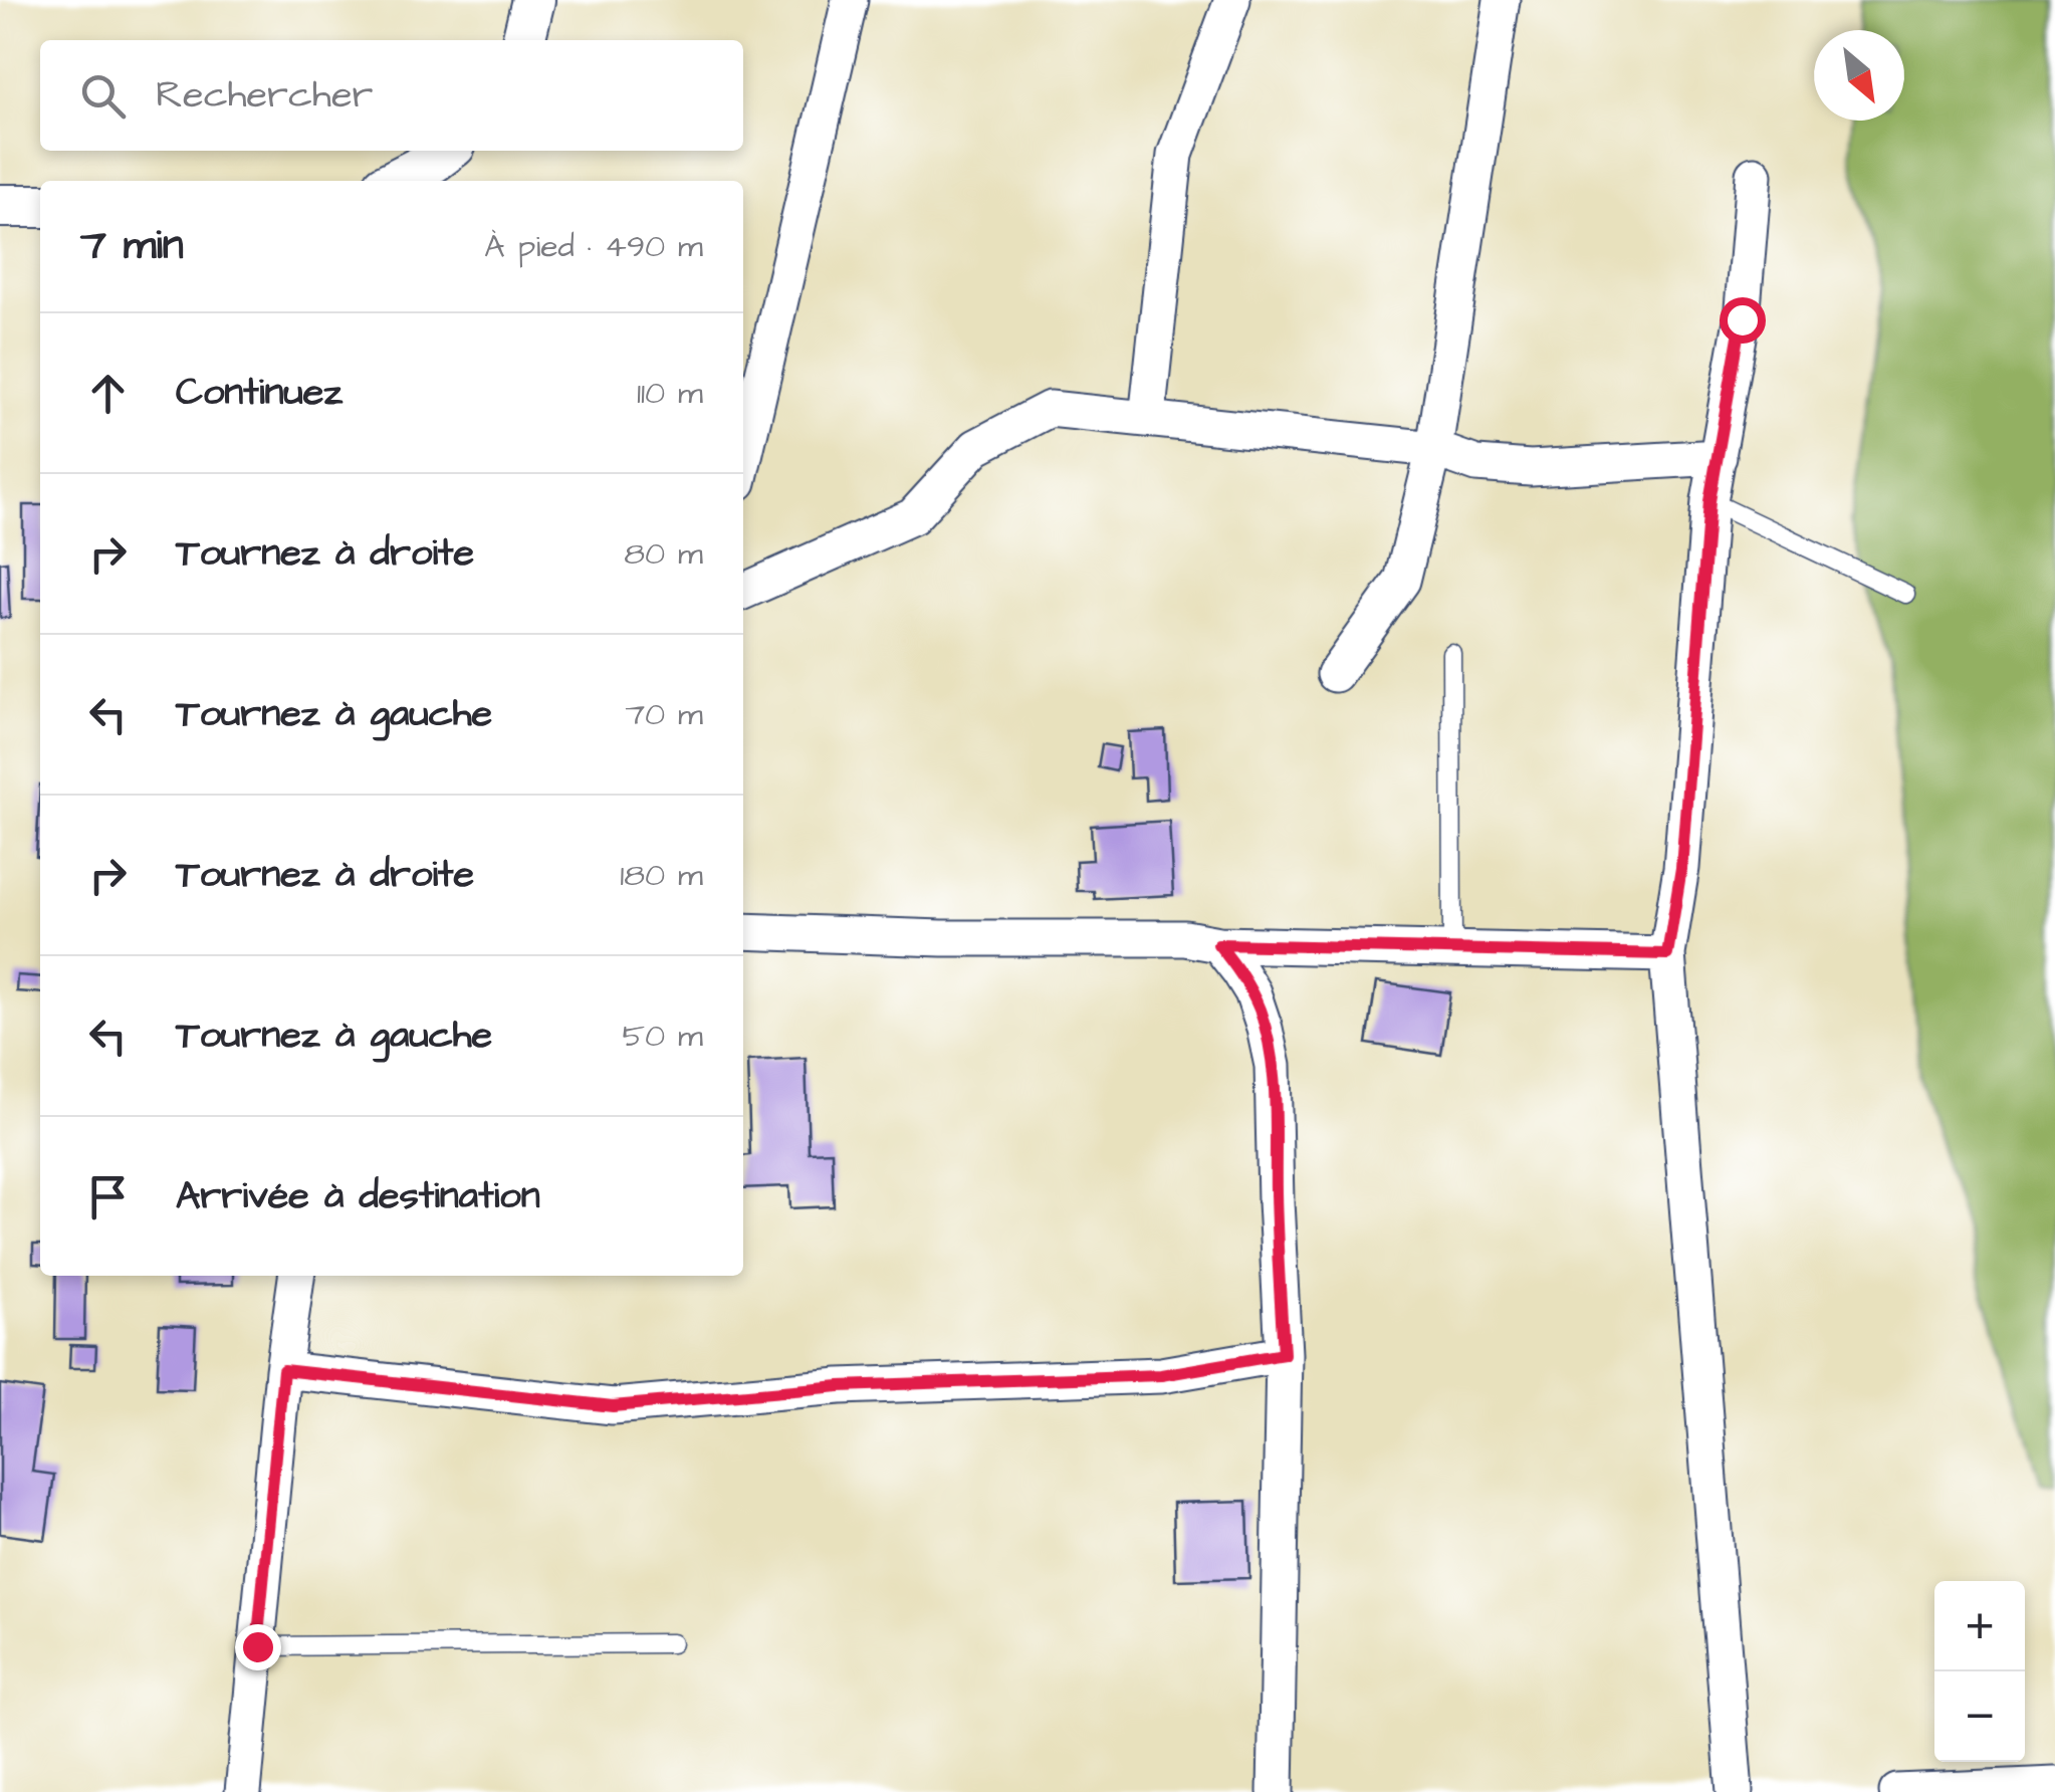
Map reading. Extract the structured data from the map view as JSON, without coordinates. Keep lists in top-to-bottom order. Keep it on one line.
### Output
{"north":"bottom right","page":{"search":"Rechercher","heading":["7 min","À pied · 490 m"],"list":[["Continuez","110 m"],["Tournez à droite","80 m"],["Tournez à gauche","70 m"],["Tournez à droite","180 m"],["Tournez à gauche","50 m"],"Arrivée à destination"],"map_buttons":["+","−"]}}
